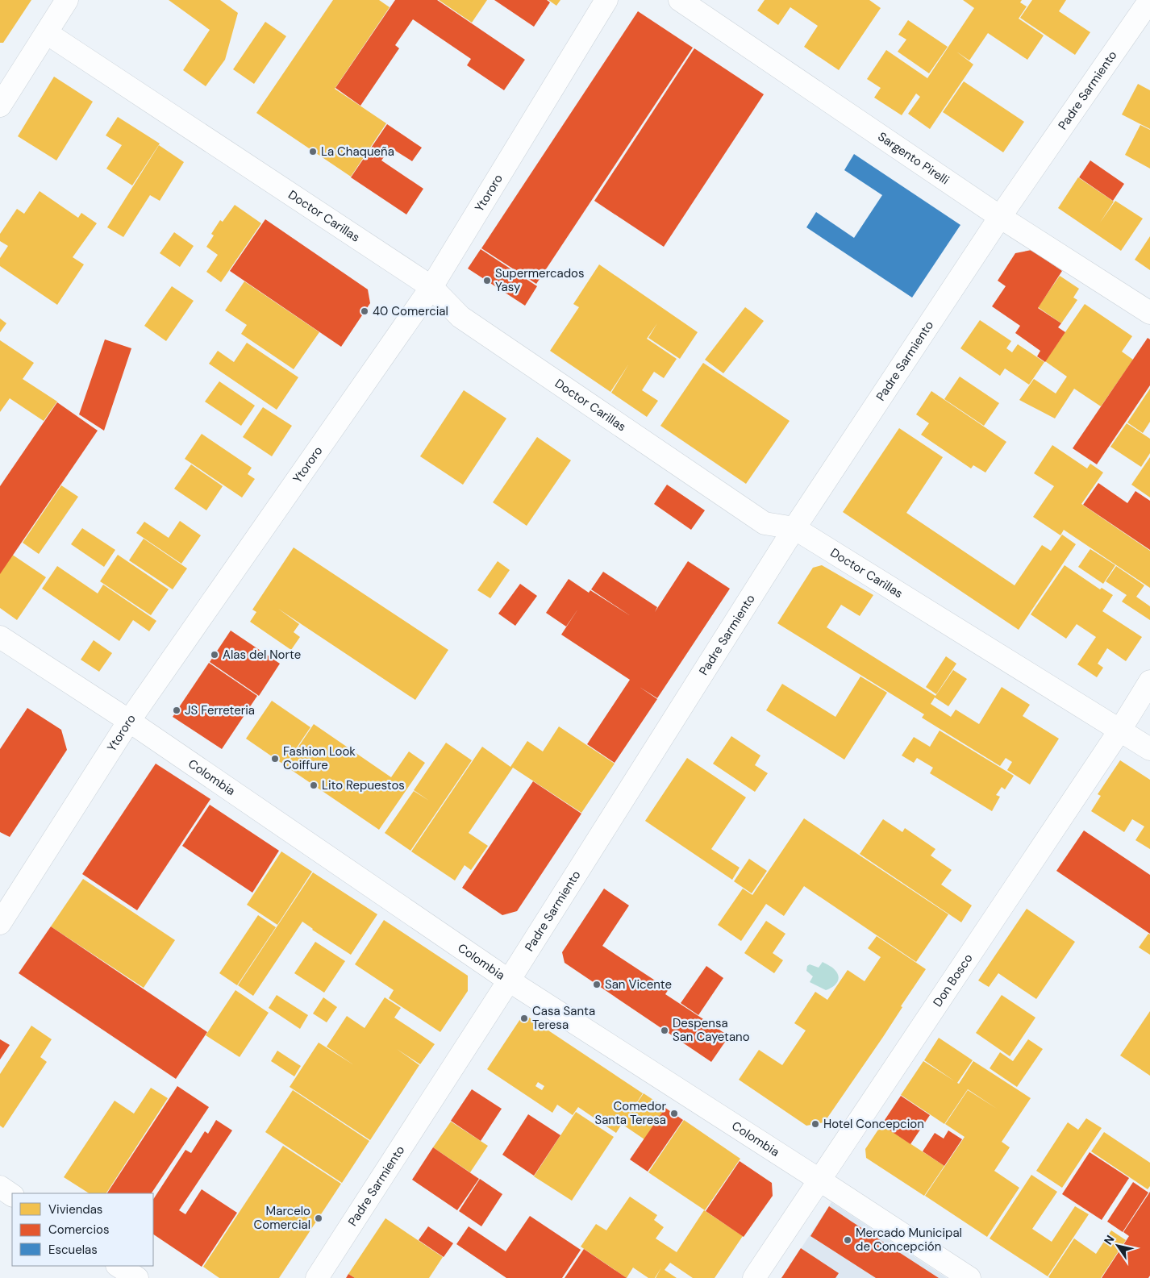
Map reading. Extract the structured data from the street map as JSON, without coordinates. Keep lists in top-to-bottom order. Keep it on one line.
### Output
{"streets":{"street":["Padre Sarmiento","Sargento Pirelli","Ytororo","Doctor Carillas","Colombia","Don Bosco"]},"crossings":[["Padre Sarmiento","Sargento Pirelli"],["Padre Sarmiento","Doctor Carillas"],["Padre Sarmiento","Colombia"],["Ytororo","Doctor Carillas"],["Ytororo","Colombia"],["Doctor Carillas","Don Bosco"],["Colombia","Don Bosco"]],"places":["La Chaqueña","Supermercados Yasy","40 Comercial","Alas del Norte","JS Ferreteria","Fashion Look Coiffure","Lito Repuestos","San Vicente","Casa Santa Teresa","Despensa San Cayetano","Comedor Santa Teresa","Hotel Concepcion","Marcelo Comercial","Mercado Municipal de Concepción"],"legend":["Viviendas","Comercios","Escuelas"],"north":"top left"}
